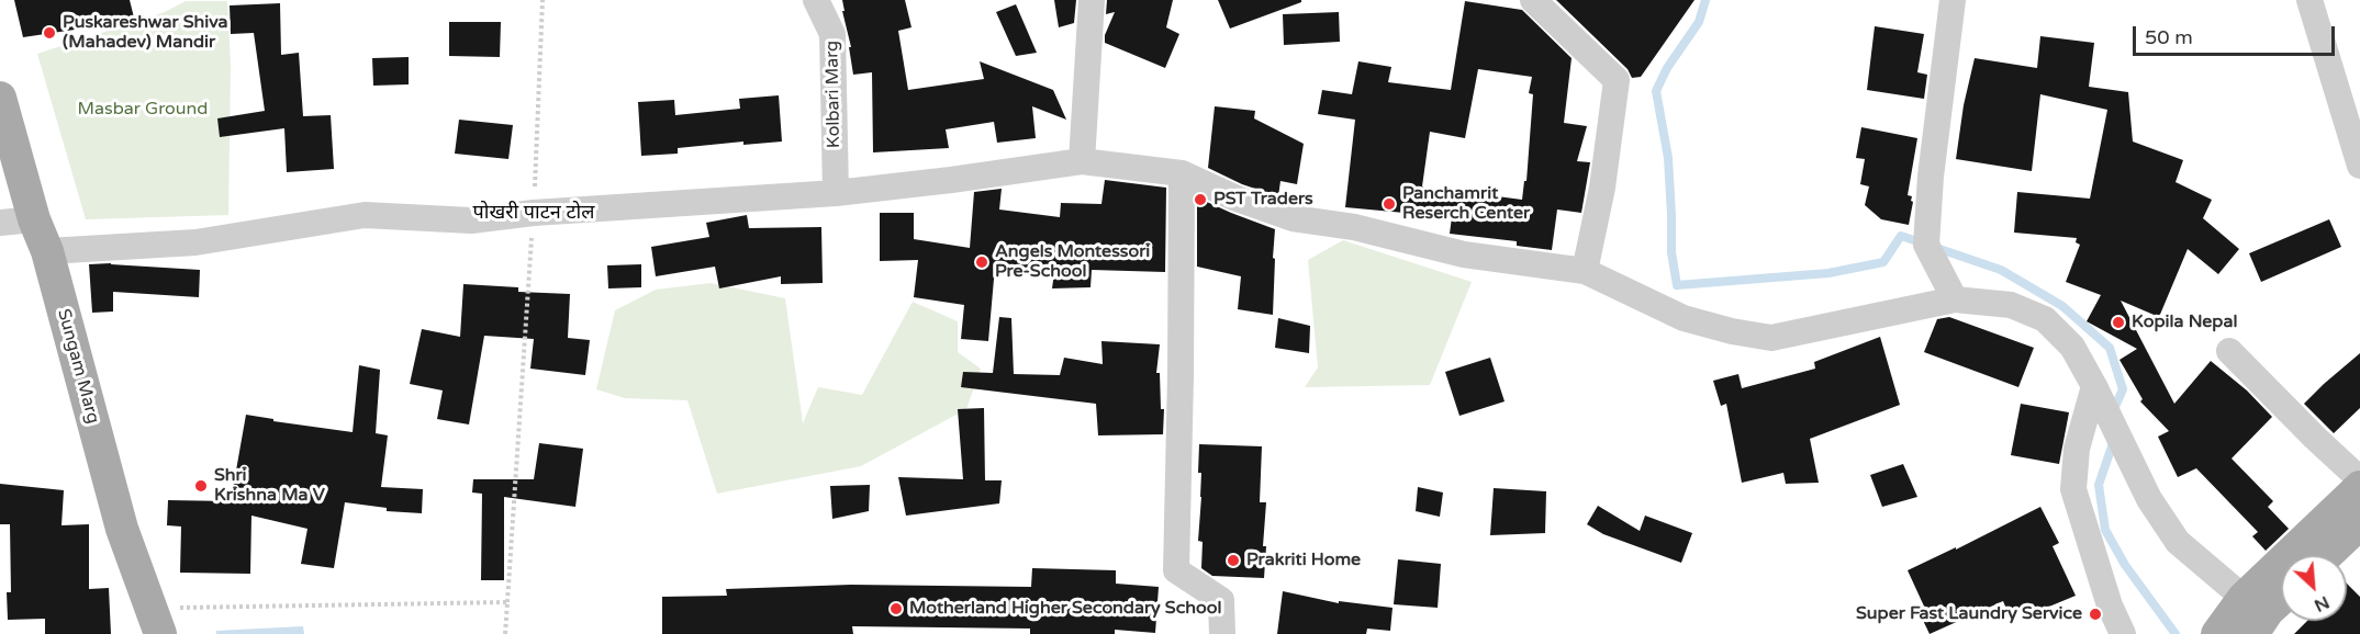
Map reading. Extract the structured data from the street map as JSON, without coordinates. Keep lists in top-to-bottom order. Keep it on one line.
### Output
{"streets":{"main road":["Sungam Marg"],"street":["Kolbari Marg"]},"districts":["पोखरी पाटन टोल"],"parks":["Masbar Ground"],"places":["Puskareshwar Shiva (Mahadev) Mandir","PST Traders","Panchamrit Reserch Center","Angels Montessori Pre-School","Kopila Nepal","Shri Krishna Ma V","Prakriti Home","Motherland Higher Secondary School","Super Fast Laundry Service"],"scale_bar":"50 m","north":"bottom right"}
